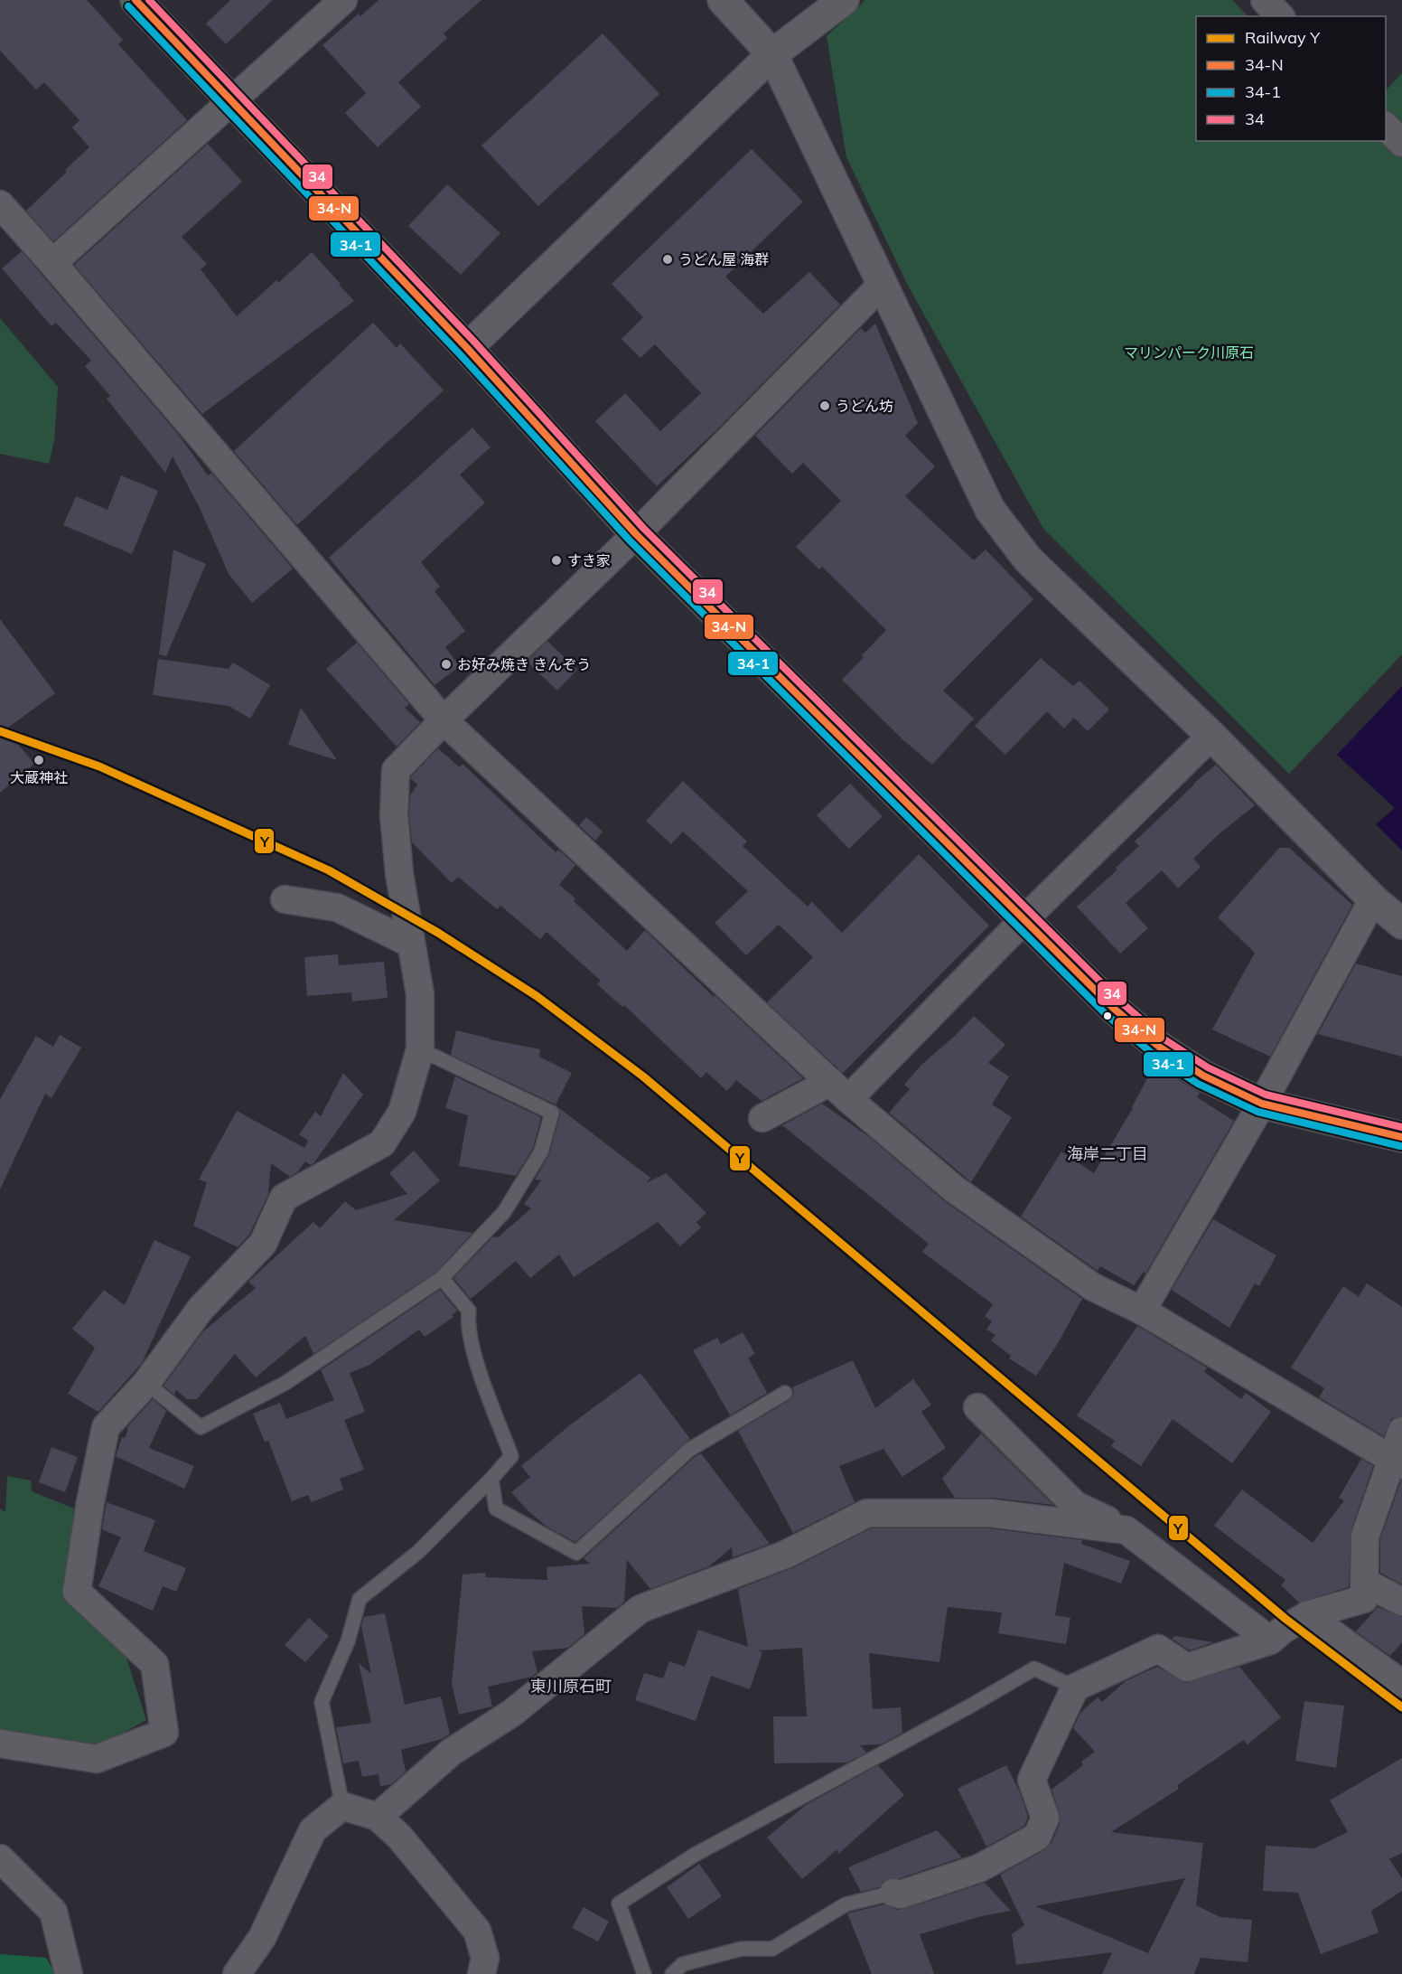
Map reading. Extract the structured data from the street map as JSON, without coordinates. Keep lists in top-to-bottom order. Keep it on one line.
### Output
{"districts":["海岸二丁目","東川原石町"],"parks":["マリンパーク川原石"],"places":["うどん屋 海群","うどん坊","すき家","お好み焼き きんぞう","大蔵神社"],"lines":["transit line 34-N","transit line 34","transit line 34-1","rail line Y"],"legend":["Railway Y","34-N","34-1","34"]}
